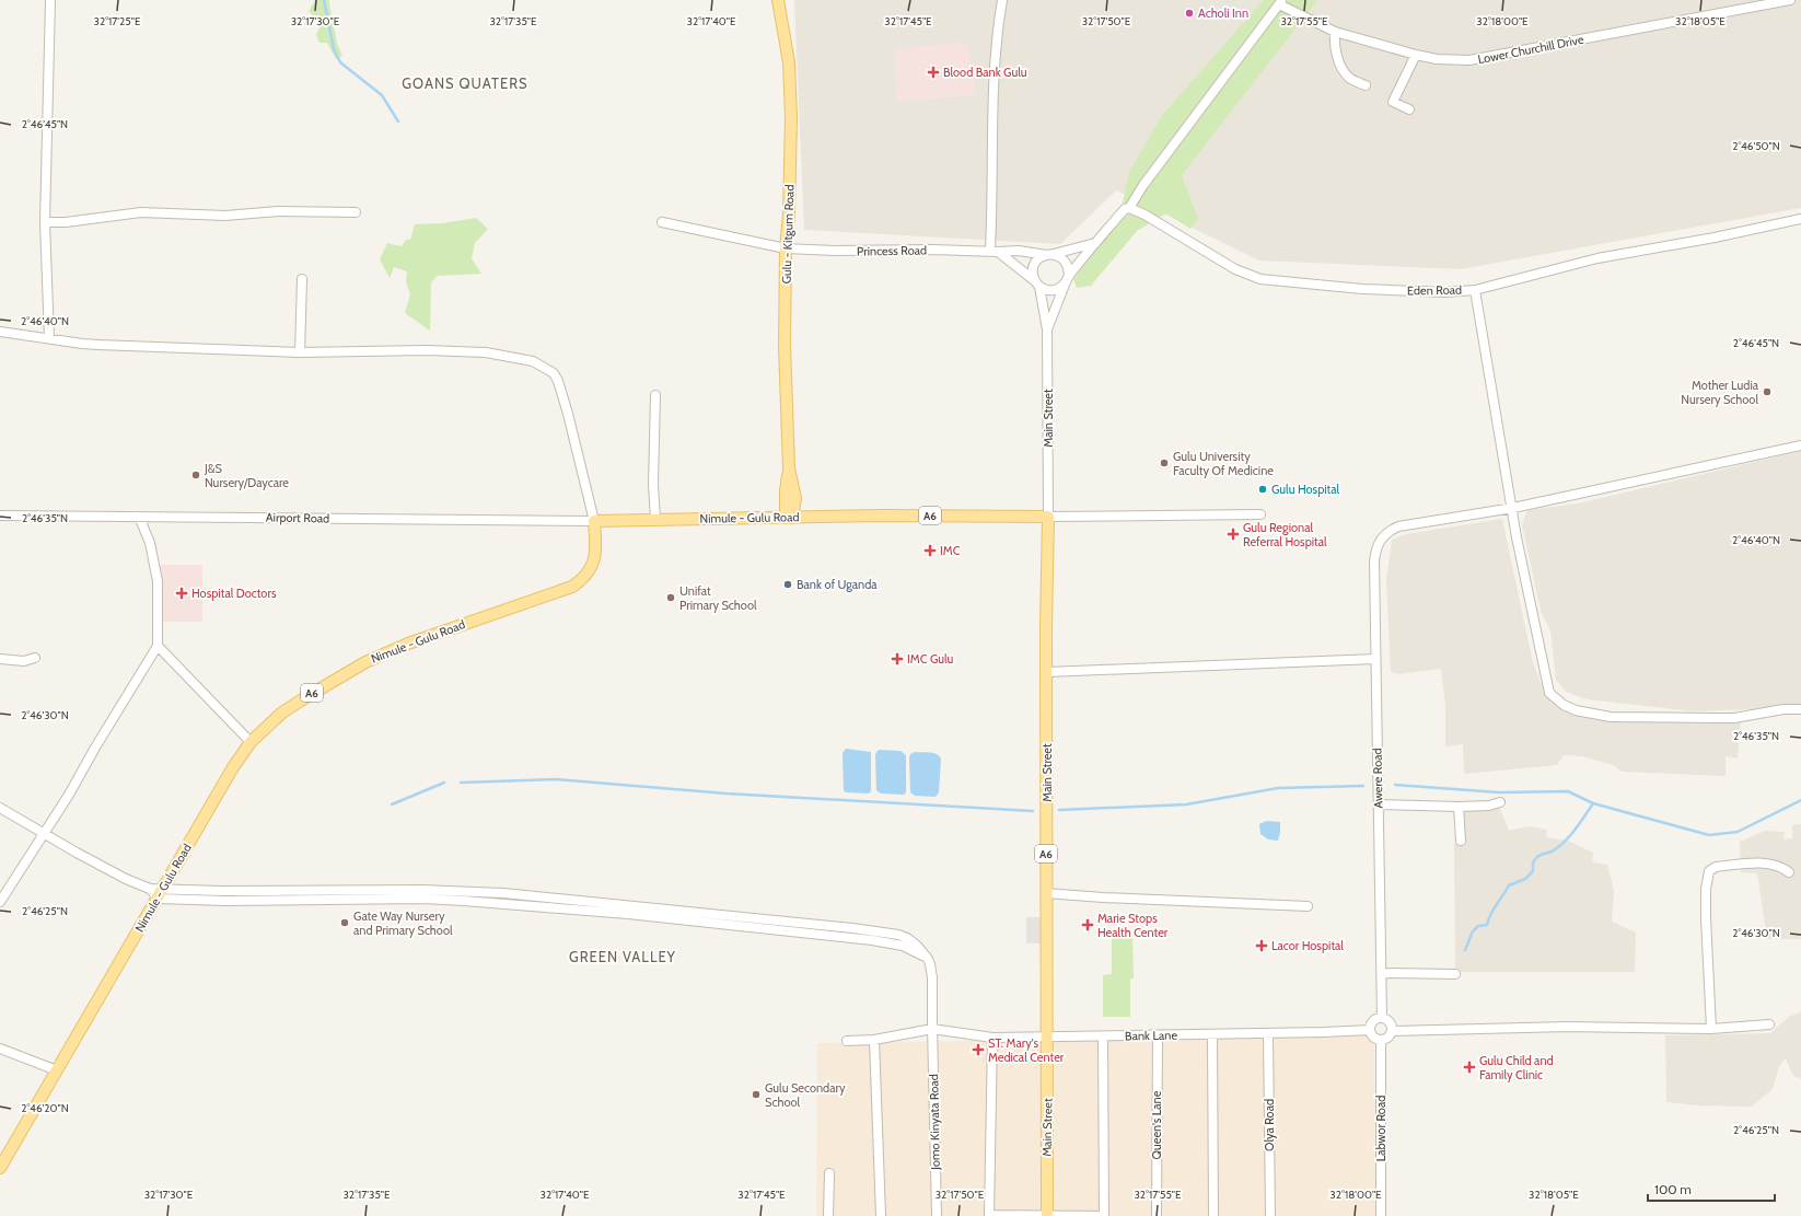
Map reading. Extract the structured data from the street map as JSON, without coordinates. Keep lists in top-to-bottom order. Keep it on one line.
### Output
{"streets":{"main road":["Gulu - Kitgum Road","Main Street","A6","Nimule - Gulu Road"],"street":["Lower Churchill Drive","Princess Road","Eden Road","Airport Road","Awere Road","Bank Lane","Jomo Kinyata Road","Queen's Lane","Olya Road","Labwor Road"]},"crossings":[["Gulu - Kitgum Road","Princess Road"],["Gulu - Kitgum Road","Nimule - Gulu Road"],["Main Street","A6"],["Main Street","Bank Lane"],["A6","Nimule - Gulu Road"],["Airport Road","Nimule - Gulu Road"],["Nimule - Gulu Road","Jomo Kinyata Road"],["Awere Road","Bank Lane"],["Awere Road","Labwor Road"],["Bank Lane","Jomo Kinyata Road"],["Bank Lane","Queen's Lane"],["Bank Lane","Olya Road"],["Bank Lane","Labwor Road"]],"districts":["GOANS QUATERS","GREEN VALLEY"],"places":{"other":["Acholi Inn","Mother Ludia Nursery School","Gulu University Faculty Of Medicine","J&S Nursery/Daycare","Gulu Hospital","Bank of Uganda","Unifat Primary School","Gate Way Nursery and Primary School","Gulu Secondary School"],"health":["Blood Bank Gulu","Gulu Regional Referral Hospital","IMC","Hospital Doctors","IMC Gulu","Marie Stops Health Center","Lacor Hospital","ST. Mary's Medical Center","Gulu Child and Family Clinic"]},"scale_bar":"100 m","coordinates":["32°17'25\"E","32°17'30\"E","32°17'35\"E","32°17'40\"E","32°17'45\"E","32°17'50\"E","32°17'55\"E","32°18'00\"E","32°18'05\"E","2°46'45\"N","2°46'50\"N","2°46'40\"N","2°46'35\"N","2°46'30\"N","2°46'25\"N","2°46'20\"N"]}
